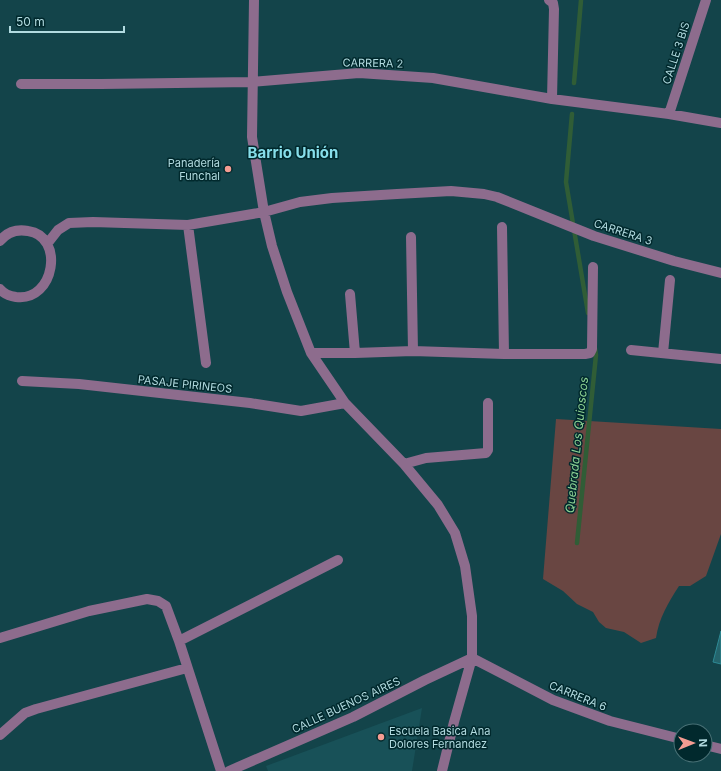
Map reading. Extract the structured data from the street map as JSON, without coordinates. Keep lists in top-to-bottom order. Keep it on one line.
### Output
{"streets":{"street":["CALLE 3 BIS","CARRERA 2","CARRERA 3","PASAJE PIRINEOS","CARRERA 6","CALLE BUENOS AIRES"]},"crossings":[["CALLE 3 BIS","CARRERA 2"],["CARRERA 6","CALLE BUENOS AIRES"]],"districts":["Barrio Unión"],"water":["Quebrada Los Quioscos"],"places":["Panadería Funchal","Escuela Basica Ana Dolores Fernandez"],"scale_bar":"50 m","north":"right"}
